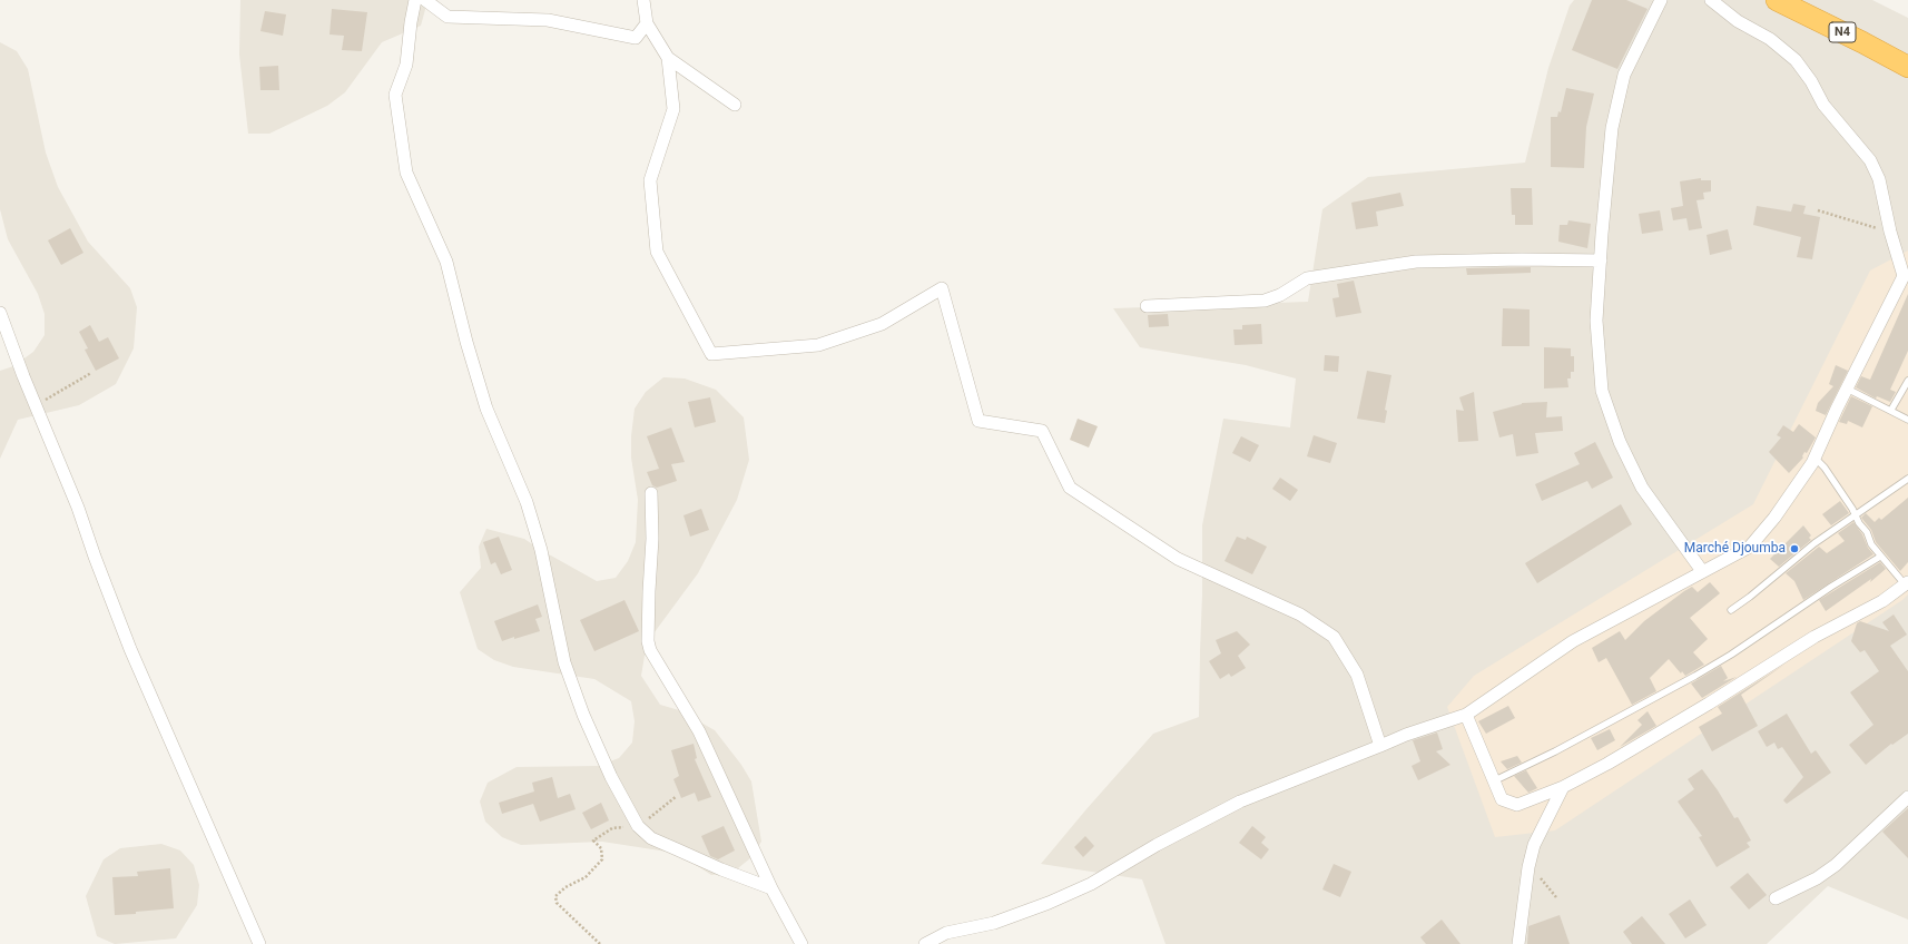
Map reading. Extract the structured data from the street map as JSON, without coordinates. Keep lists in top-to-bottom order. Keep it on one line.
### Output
{"streets":{"highway":["N4"]},"places":["Marché Djoumba"]}
